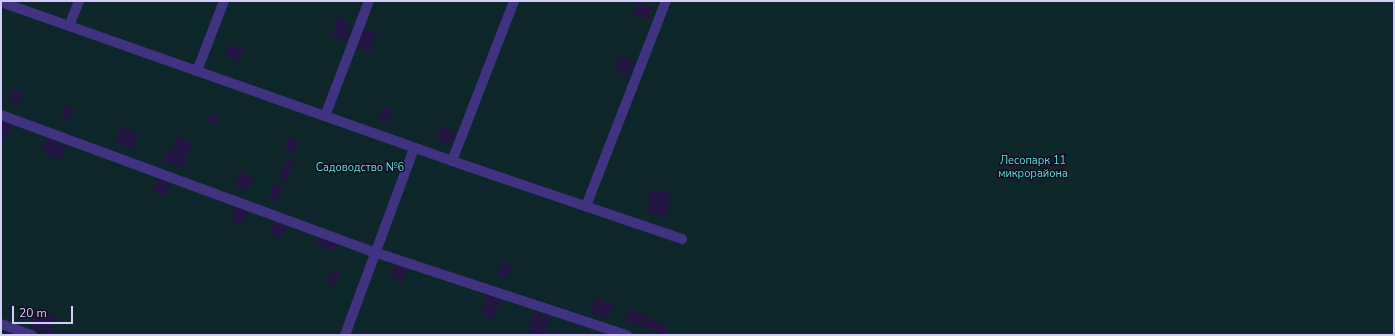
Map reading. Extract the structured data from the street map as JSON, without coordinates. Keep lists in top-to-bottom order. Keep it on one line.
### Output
{"parks":["Лесопарк 11 микрорайона","Садоводство №6"],"scale_bar":"20 m"}
